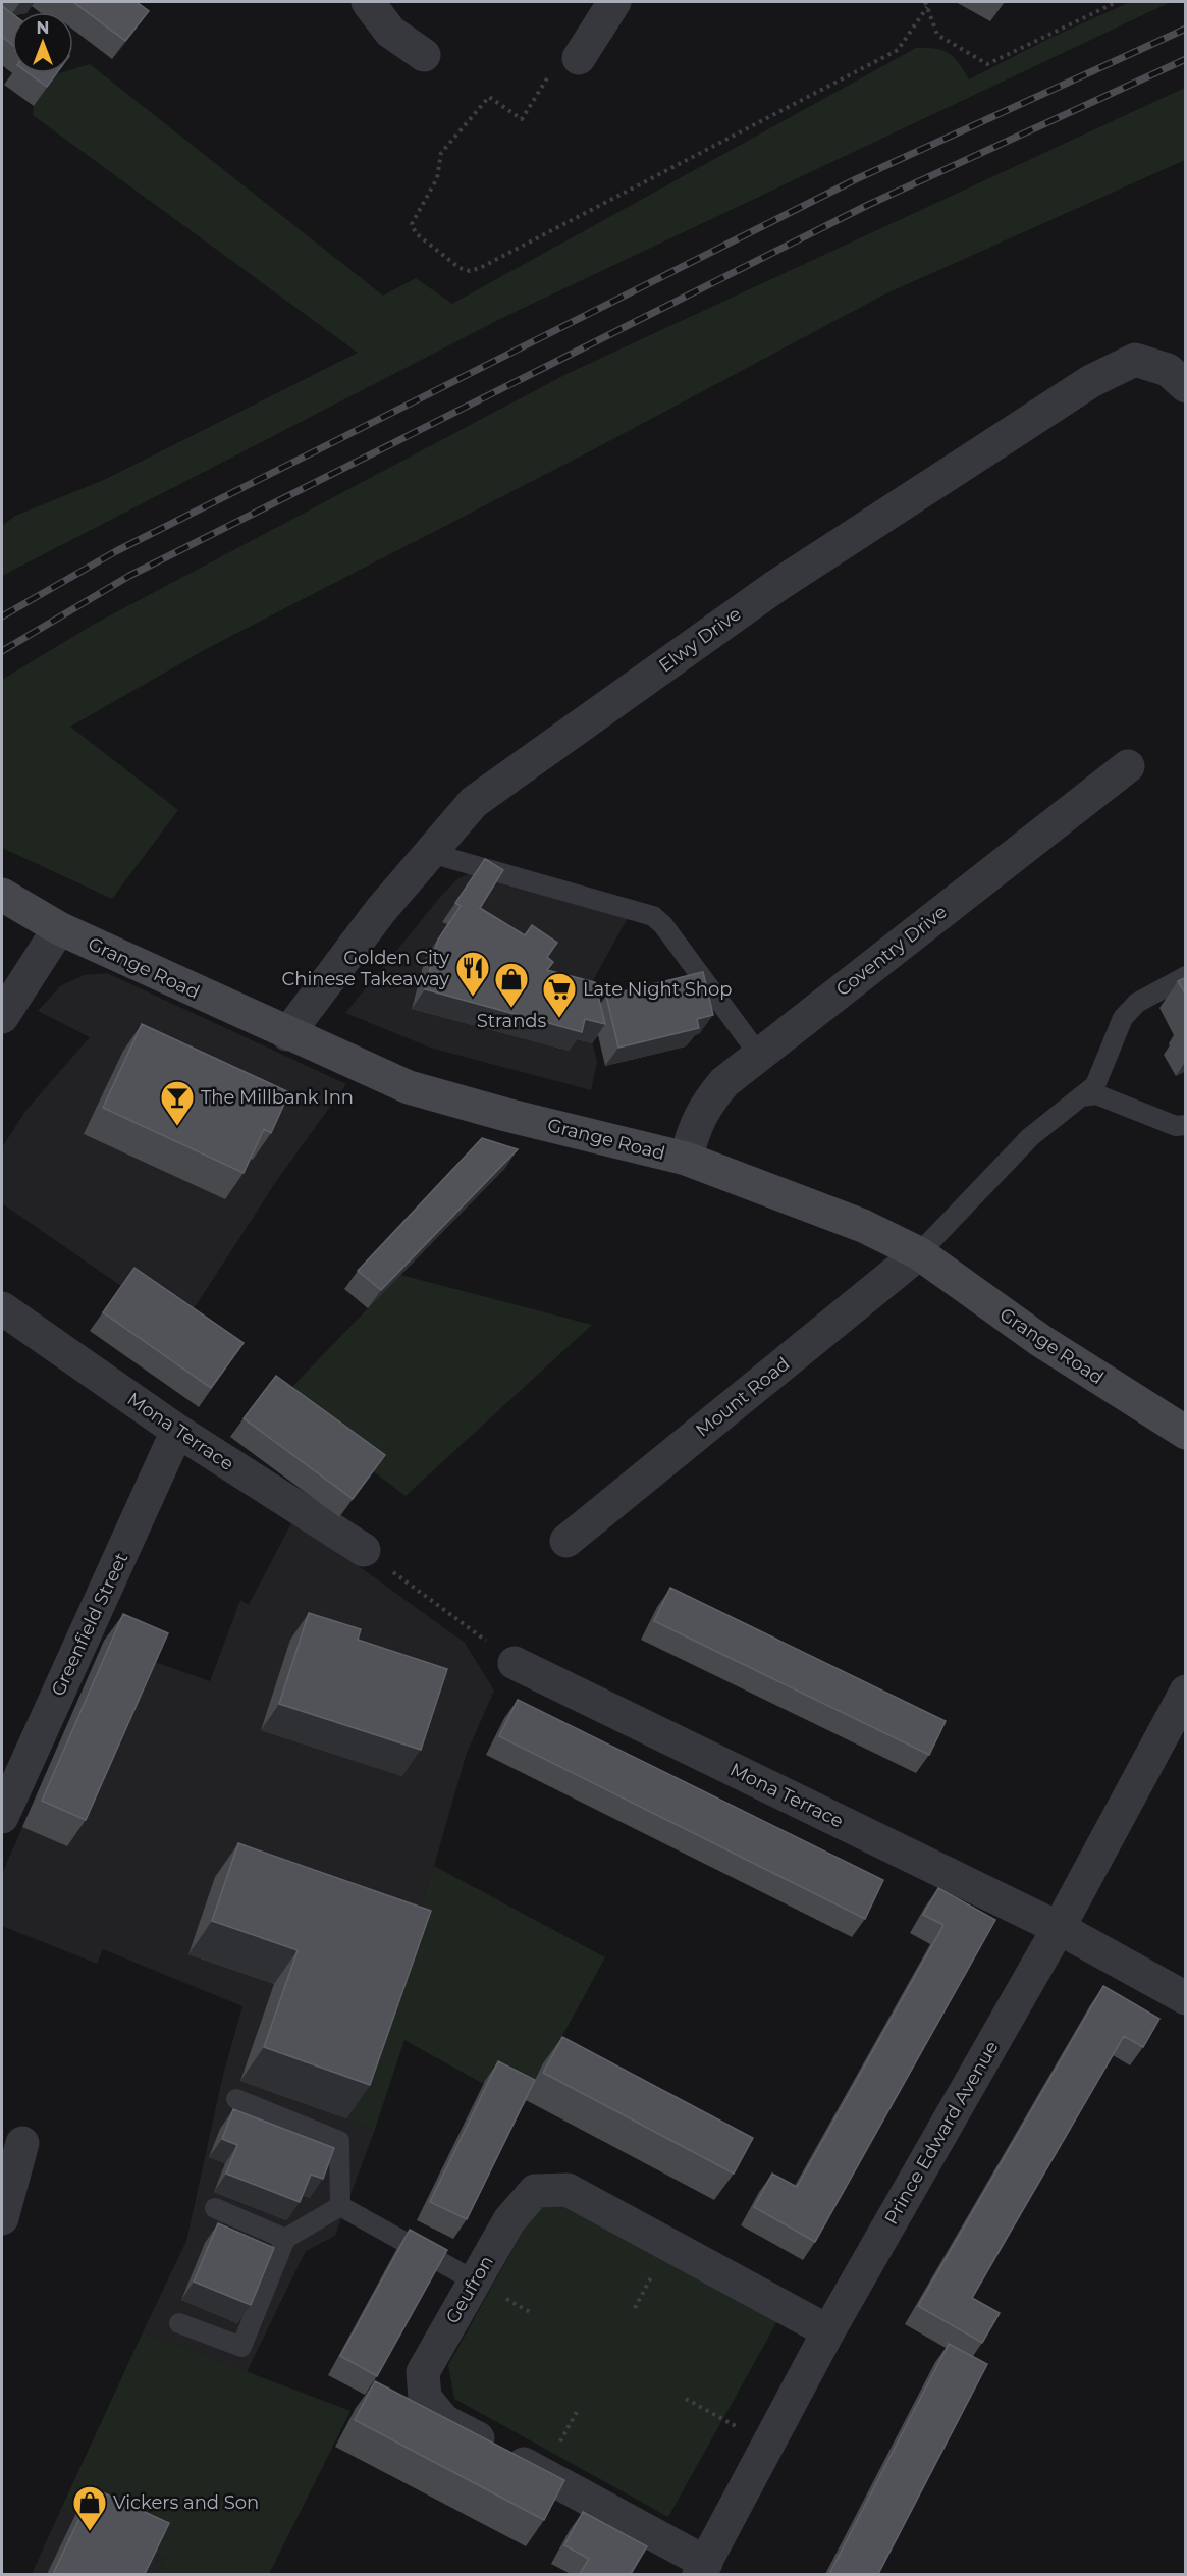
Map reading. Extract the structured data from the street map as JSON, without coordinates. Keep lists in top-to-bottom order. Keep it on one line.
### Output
{"streets":{"main road":["Grange Road"],"street":["Elwy Drive","Coventry Drive","Mount Road","Mona Terrace","Greenfield Street","Prince Edward Avenue","Geufron"]},"crossings":[["Elwy Drive","Grange Road"],["Coventry Drive","Grange Road"],["Grange Road","Mount Road"],["Mona Terrace","Greenfield Street"],["Mona Terrace","Prince Edward Avenue"],["Prince Edward Avenue","Geufron"]],"places":{"restaurant":["Golden City Chinese Takeaway"],"shop":["Strands","Vickers and Son"],"supermarket":["Late Night Shop"],"bar":["The Millbank Inn"]},"north":"top"}
